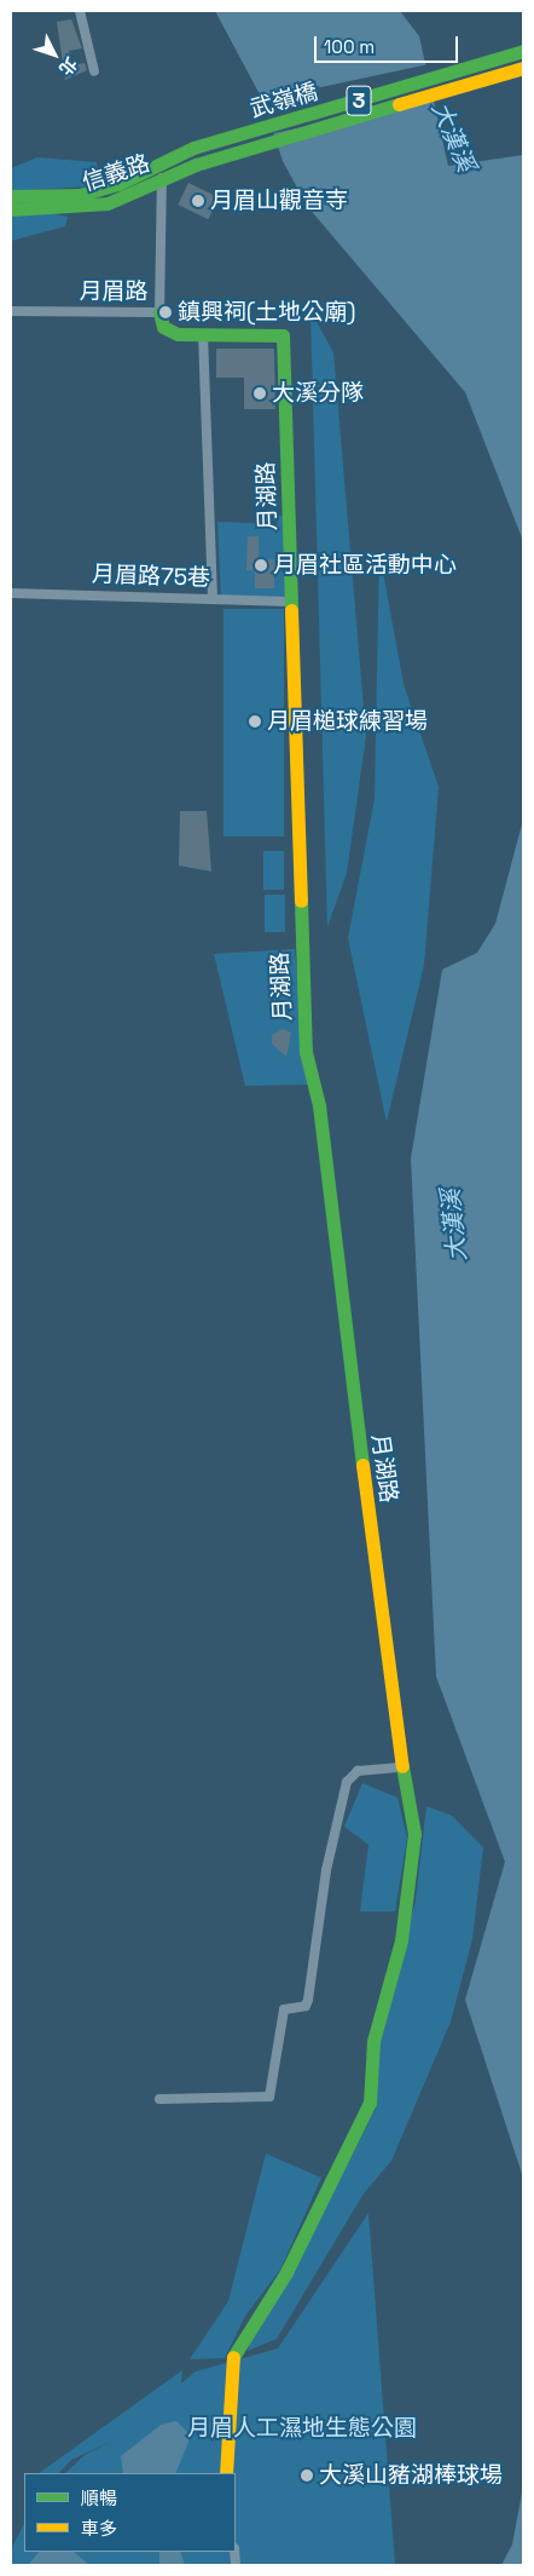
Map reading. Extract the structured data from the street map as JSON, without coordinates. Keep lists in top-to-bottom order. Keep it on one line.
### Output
{"streets":{"street":["武嶺橋","3","信義路","月眉路","月湖路","月眉路75巷"]},"crossings":[["武嶺橋","信義路"],["信義路","月眉路"],["月眉路","月湖路"],["月湖路","月眉路75巷"]],"water":["大漢溪"],"parks":["月眉人工濕地生態公園"],"places":["月眉山觀音寺","鎮興祠(土地公廟)","大溪分隊","月眉社區活動中心","月眉槌球練習場","大溪山豬湖棒球場"],"legend":["順暢","車多"],"scale_bar":"100 m","north":"bottom right"}
